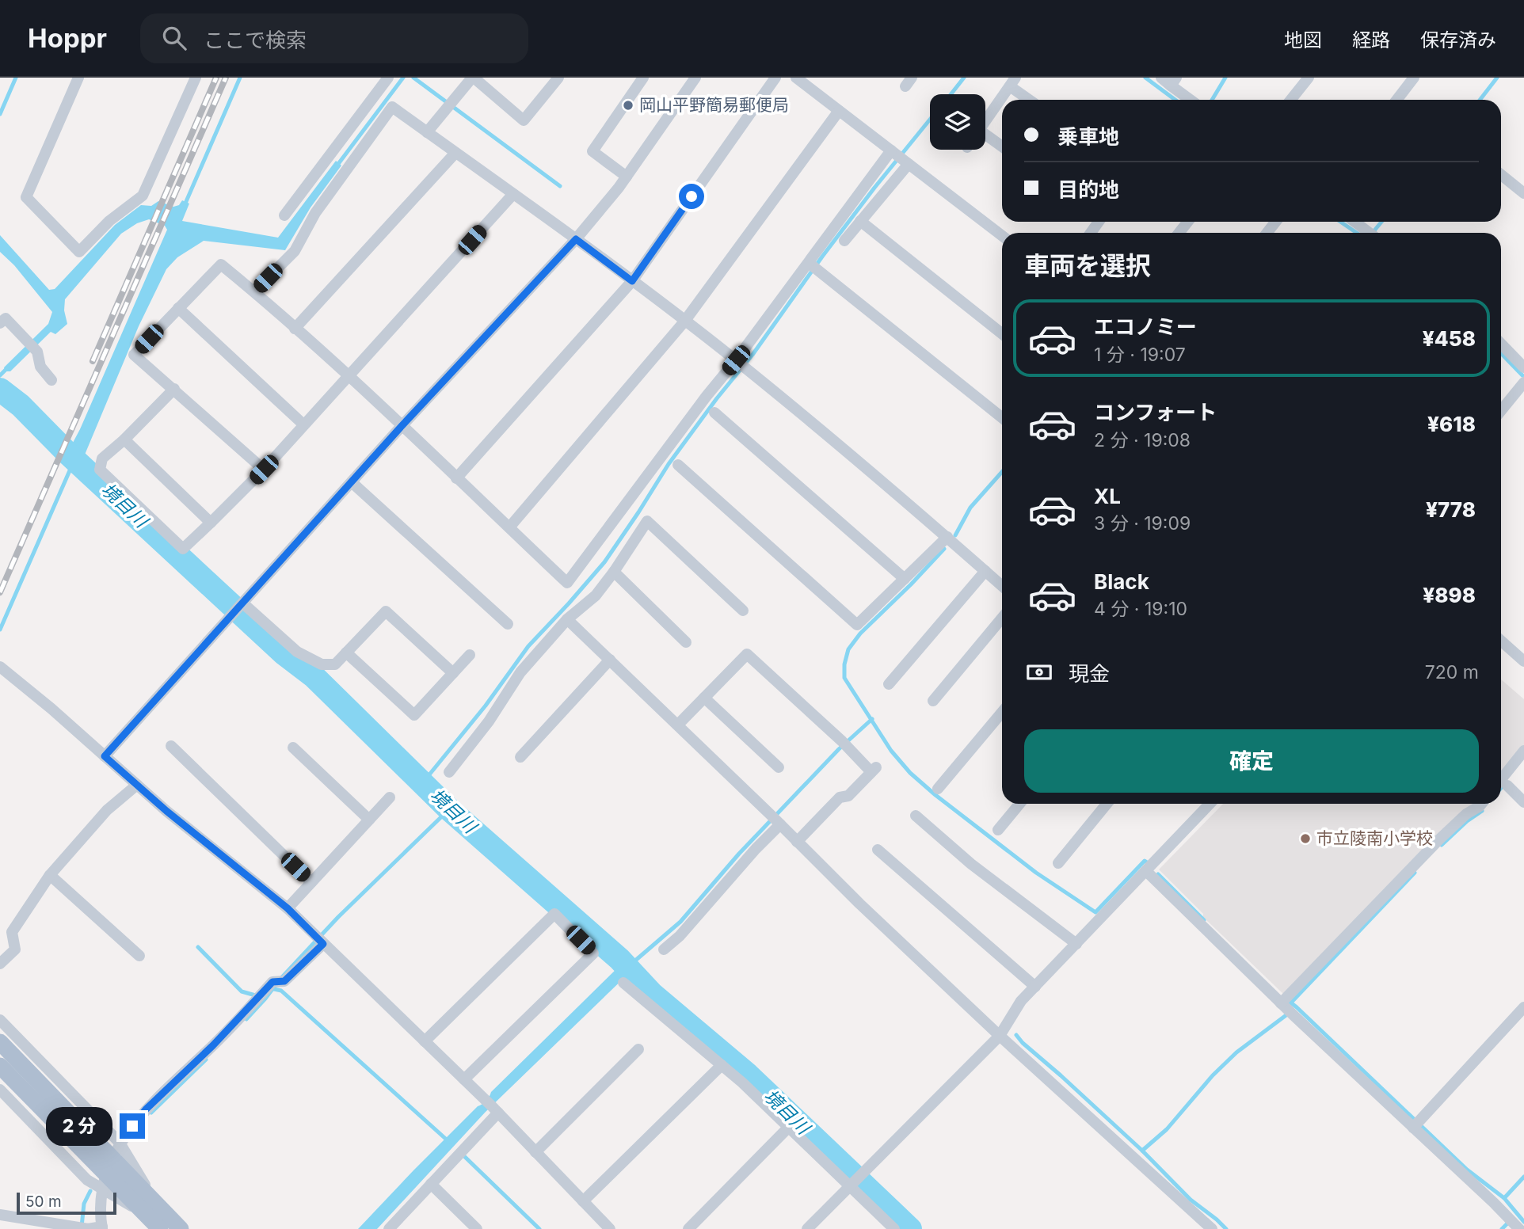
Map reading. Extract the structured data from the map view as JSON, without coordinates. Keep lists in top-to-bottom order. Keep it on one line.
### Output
{"water":["境目川"],"places":["岡山平野簡易郵便局","市立陵南小学校"],"scale_bar":"50 m","page":{"header":"Hoppr","search":"ここで検索","nav":["地図","経路","保存済み"],"banner":["乗車地","目的地"],"heading":"車両を選択","list":[{"name":"エコノミー","note":"1 分 · 19:07","value":"¥458"},{"name":"コンフォート","note":"2 分 · 19:08","value":"¥618"},{"name":"XL","note":"3 分 · 19:09","value":"¥778"},{"name":"Black","note":"4 分 · 19:10","value":"¥898"}],"pay":["現金","720 m"],"buttons":"確定","bubble":"2 分","scale":"50 m"}}
